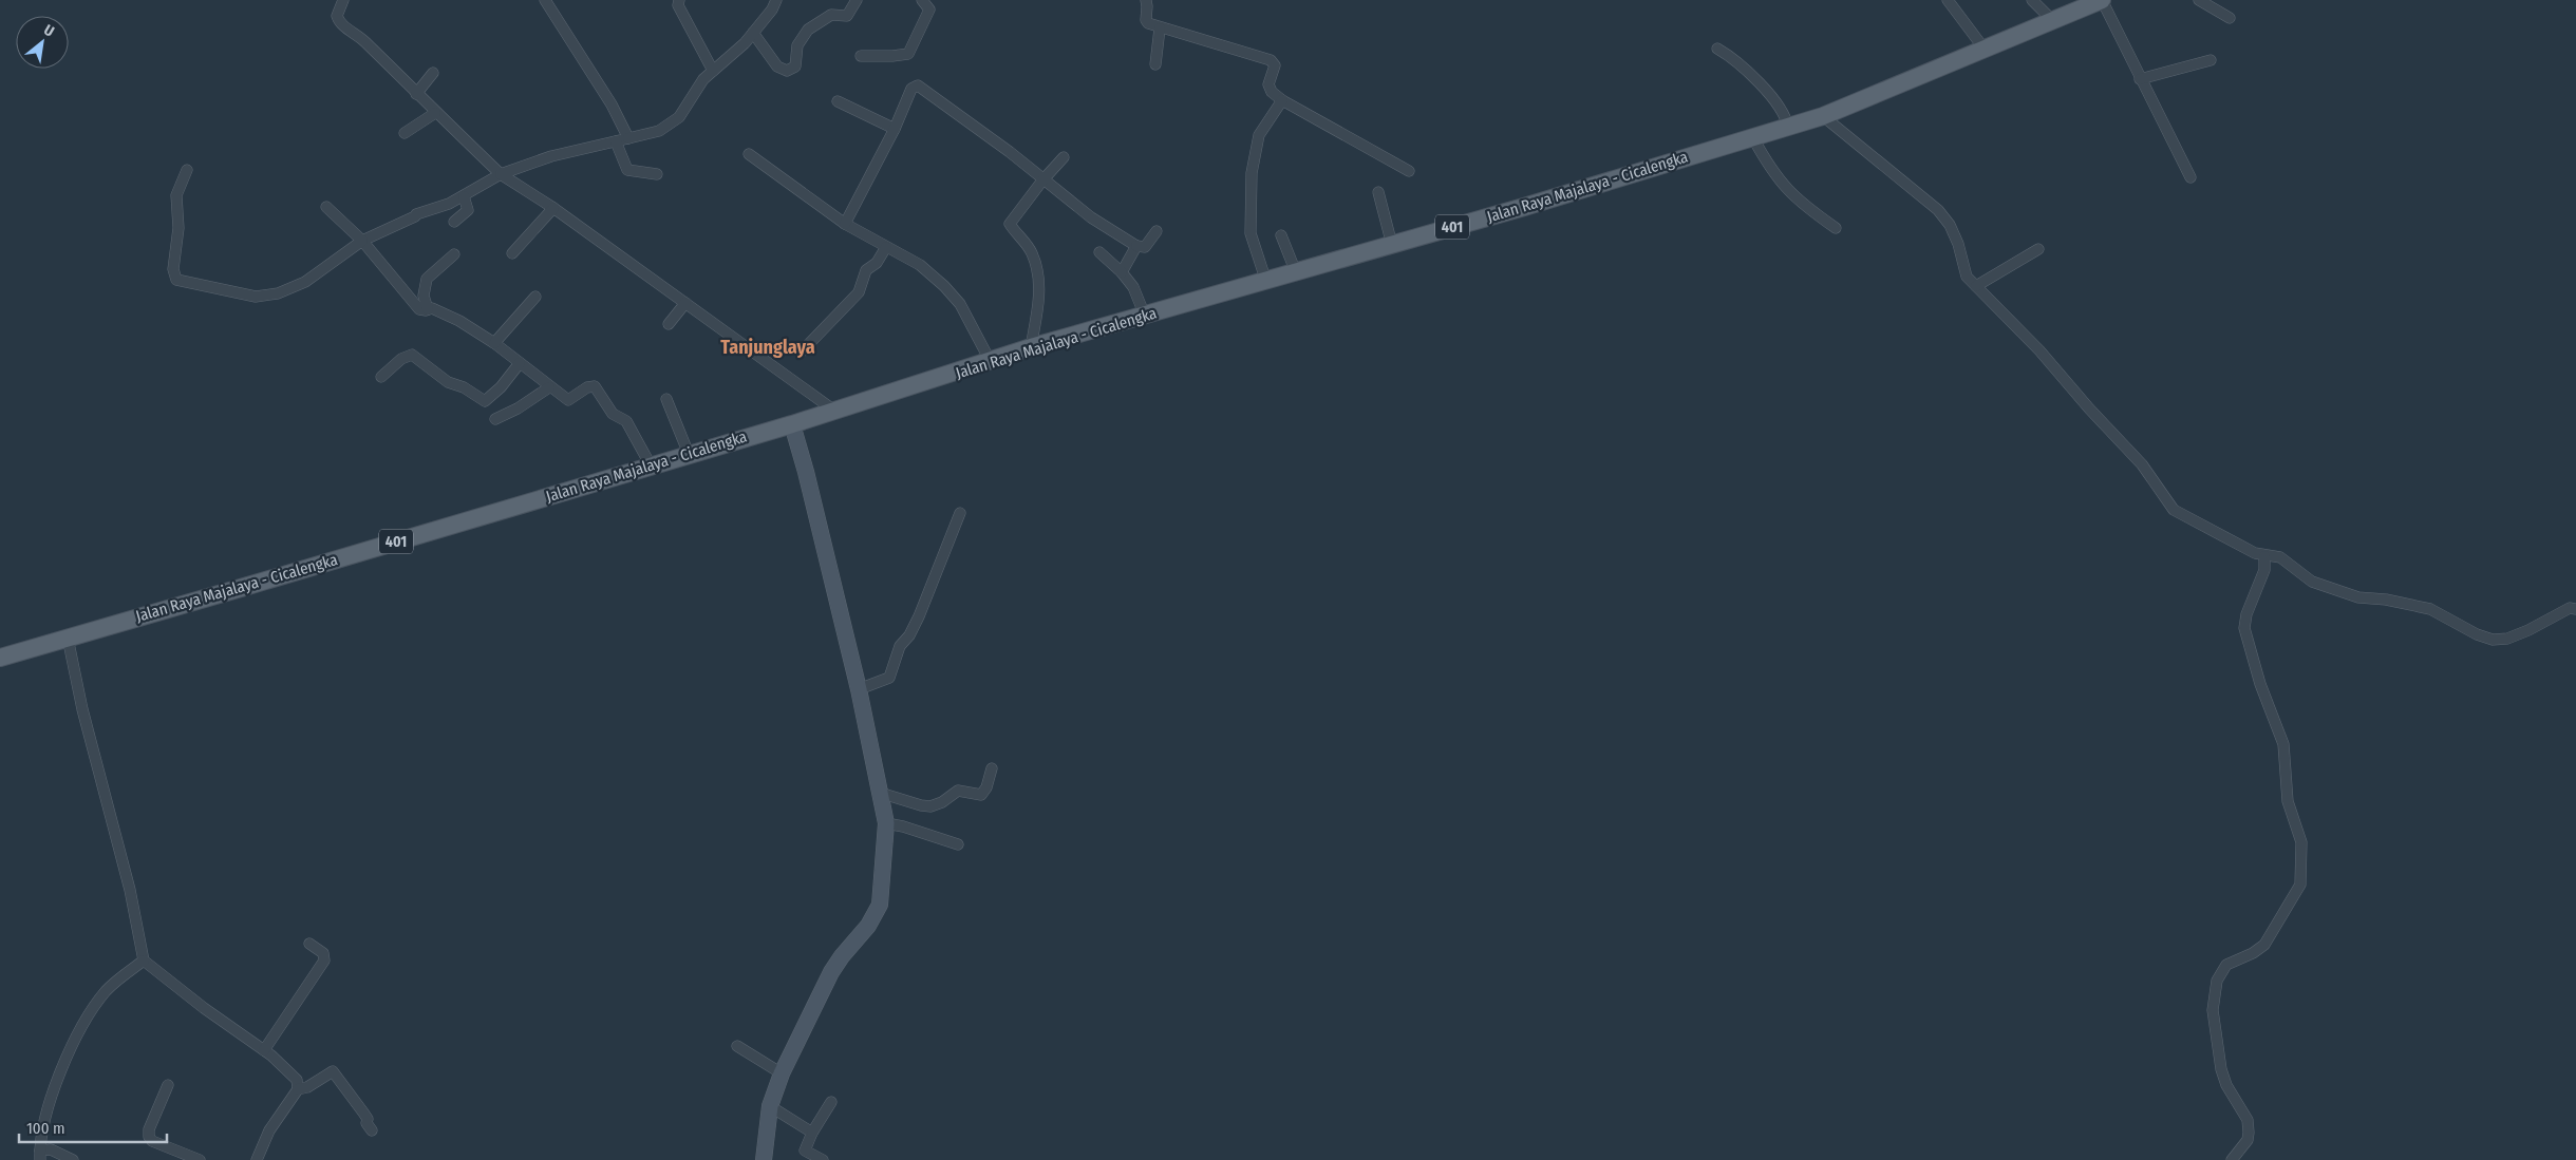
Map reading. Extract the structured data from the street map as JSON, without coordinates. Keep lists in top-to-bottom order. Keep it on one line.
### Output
{"streets":{"main road":["Jalan Raya Majalaya - Cicalengka","401"]},"districts":["Tanjunglaya"],"scale_bar":"100 m","north":"top right"}
